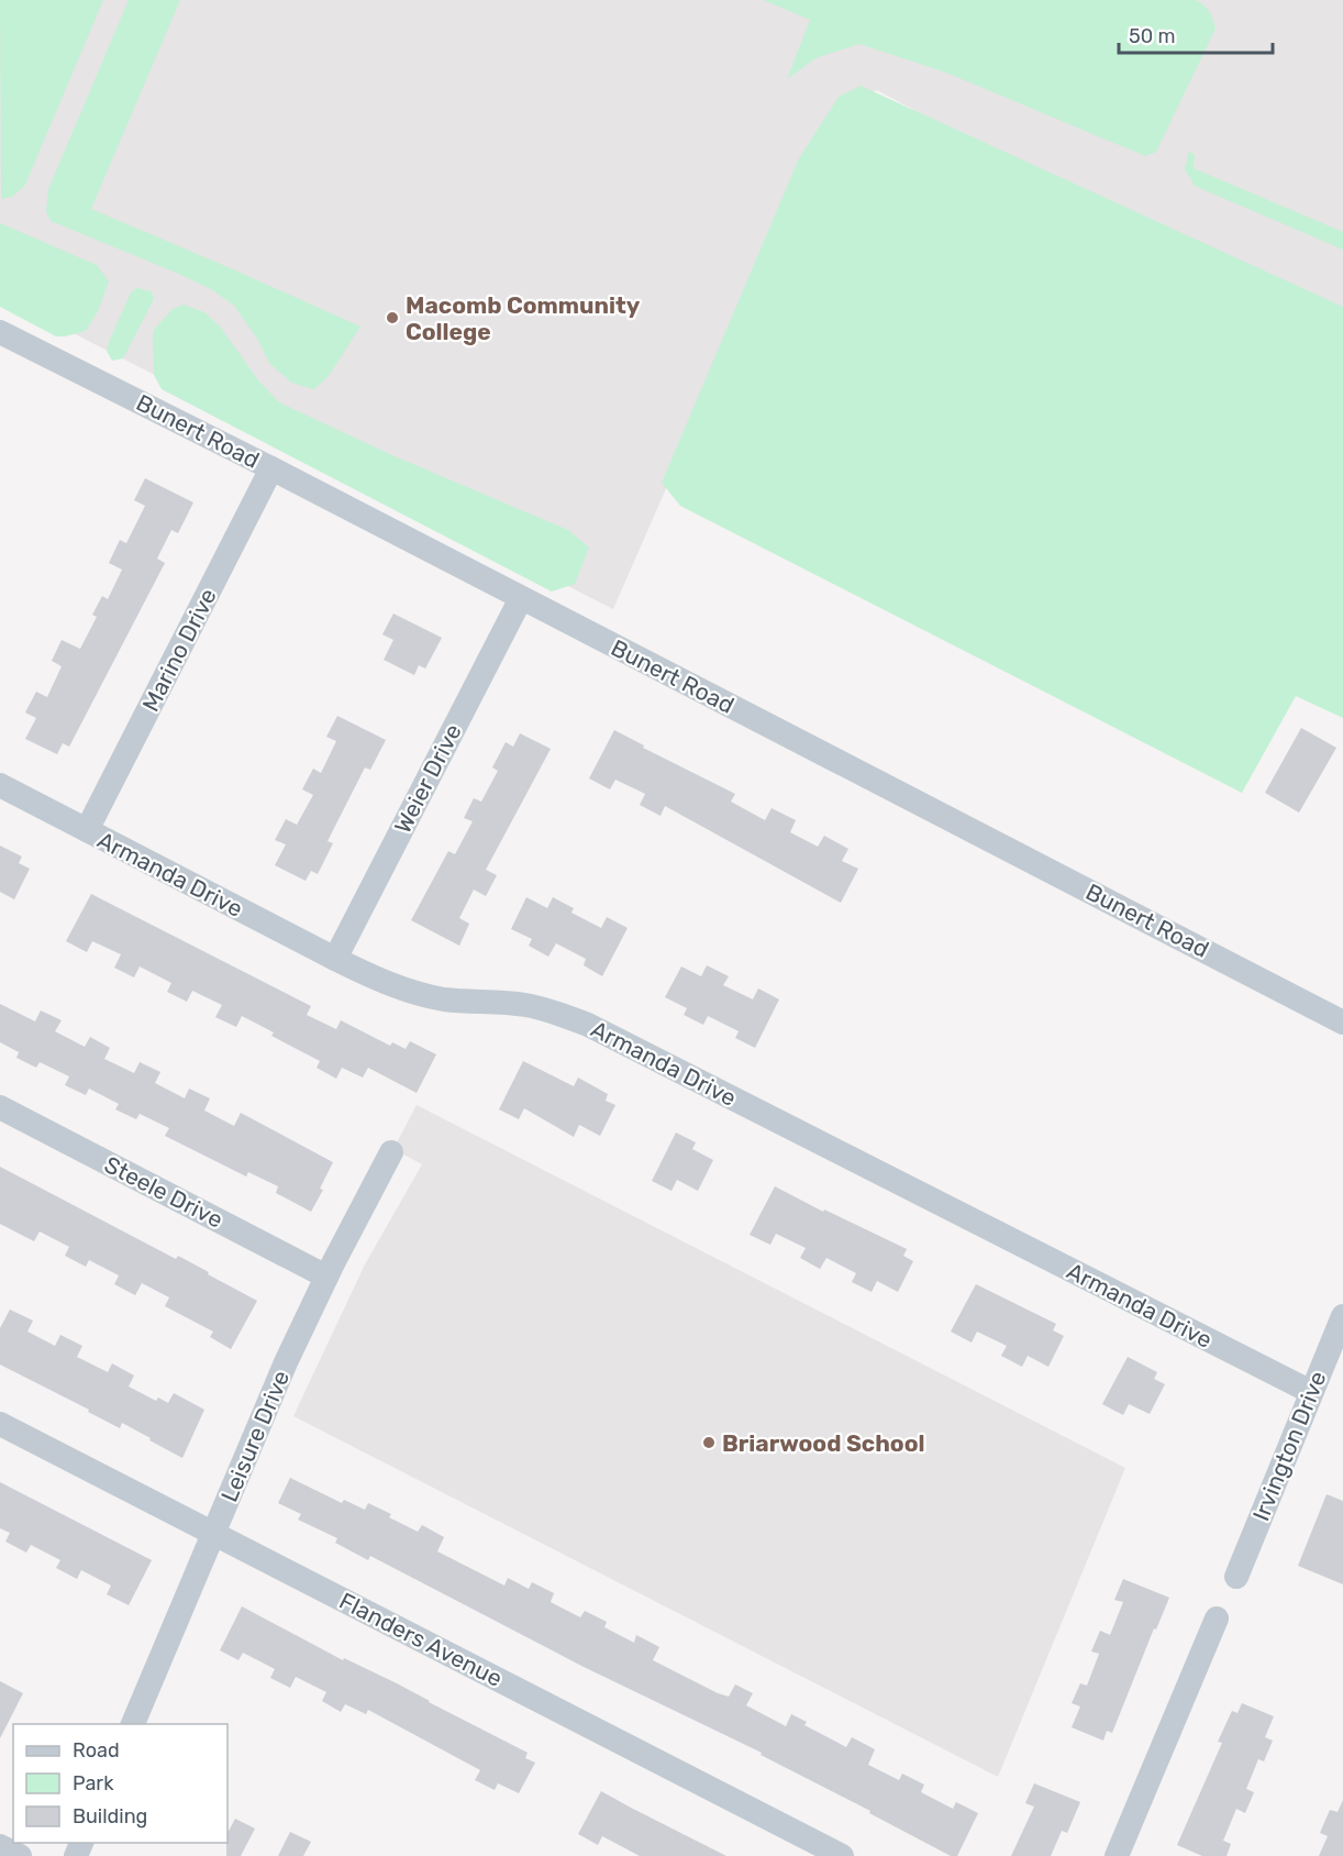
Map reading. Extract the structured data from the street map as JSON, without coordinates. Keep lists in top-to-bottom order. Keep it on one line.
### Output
{"streets":{"street":["Bunert Road","Marino Drive","Weier Drive","Armanda Drive","Steele Drive","Leisure Drive","Irvington Drive","Flanders Avenue"]},"crossings":[["Bunert Road","Marino Drive"],["Bunert Road","Weier Drive"],["Marino Drive","Armanda Drive"],["Weier Drive","Armanda Drive"],["Armanda Drive","Irvington Drive"],["Steele Drive","Leisure Drive"],["Leisure Drive","Flanders Avenue"]],"places":["Macomb Community College","Briarwood School"],"legend":["Road","Park","Building"],"scale_bar":"50 m"}
